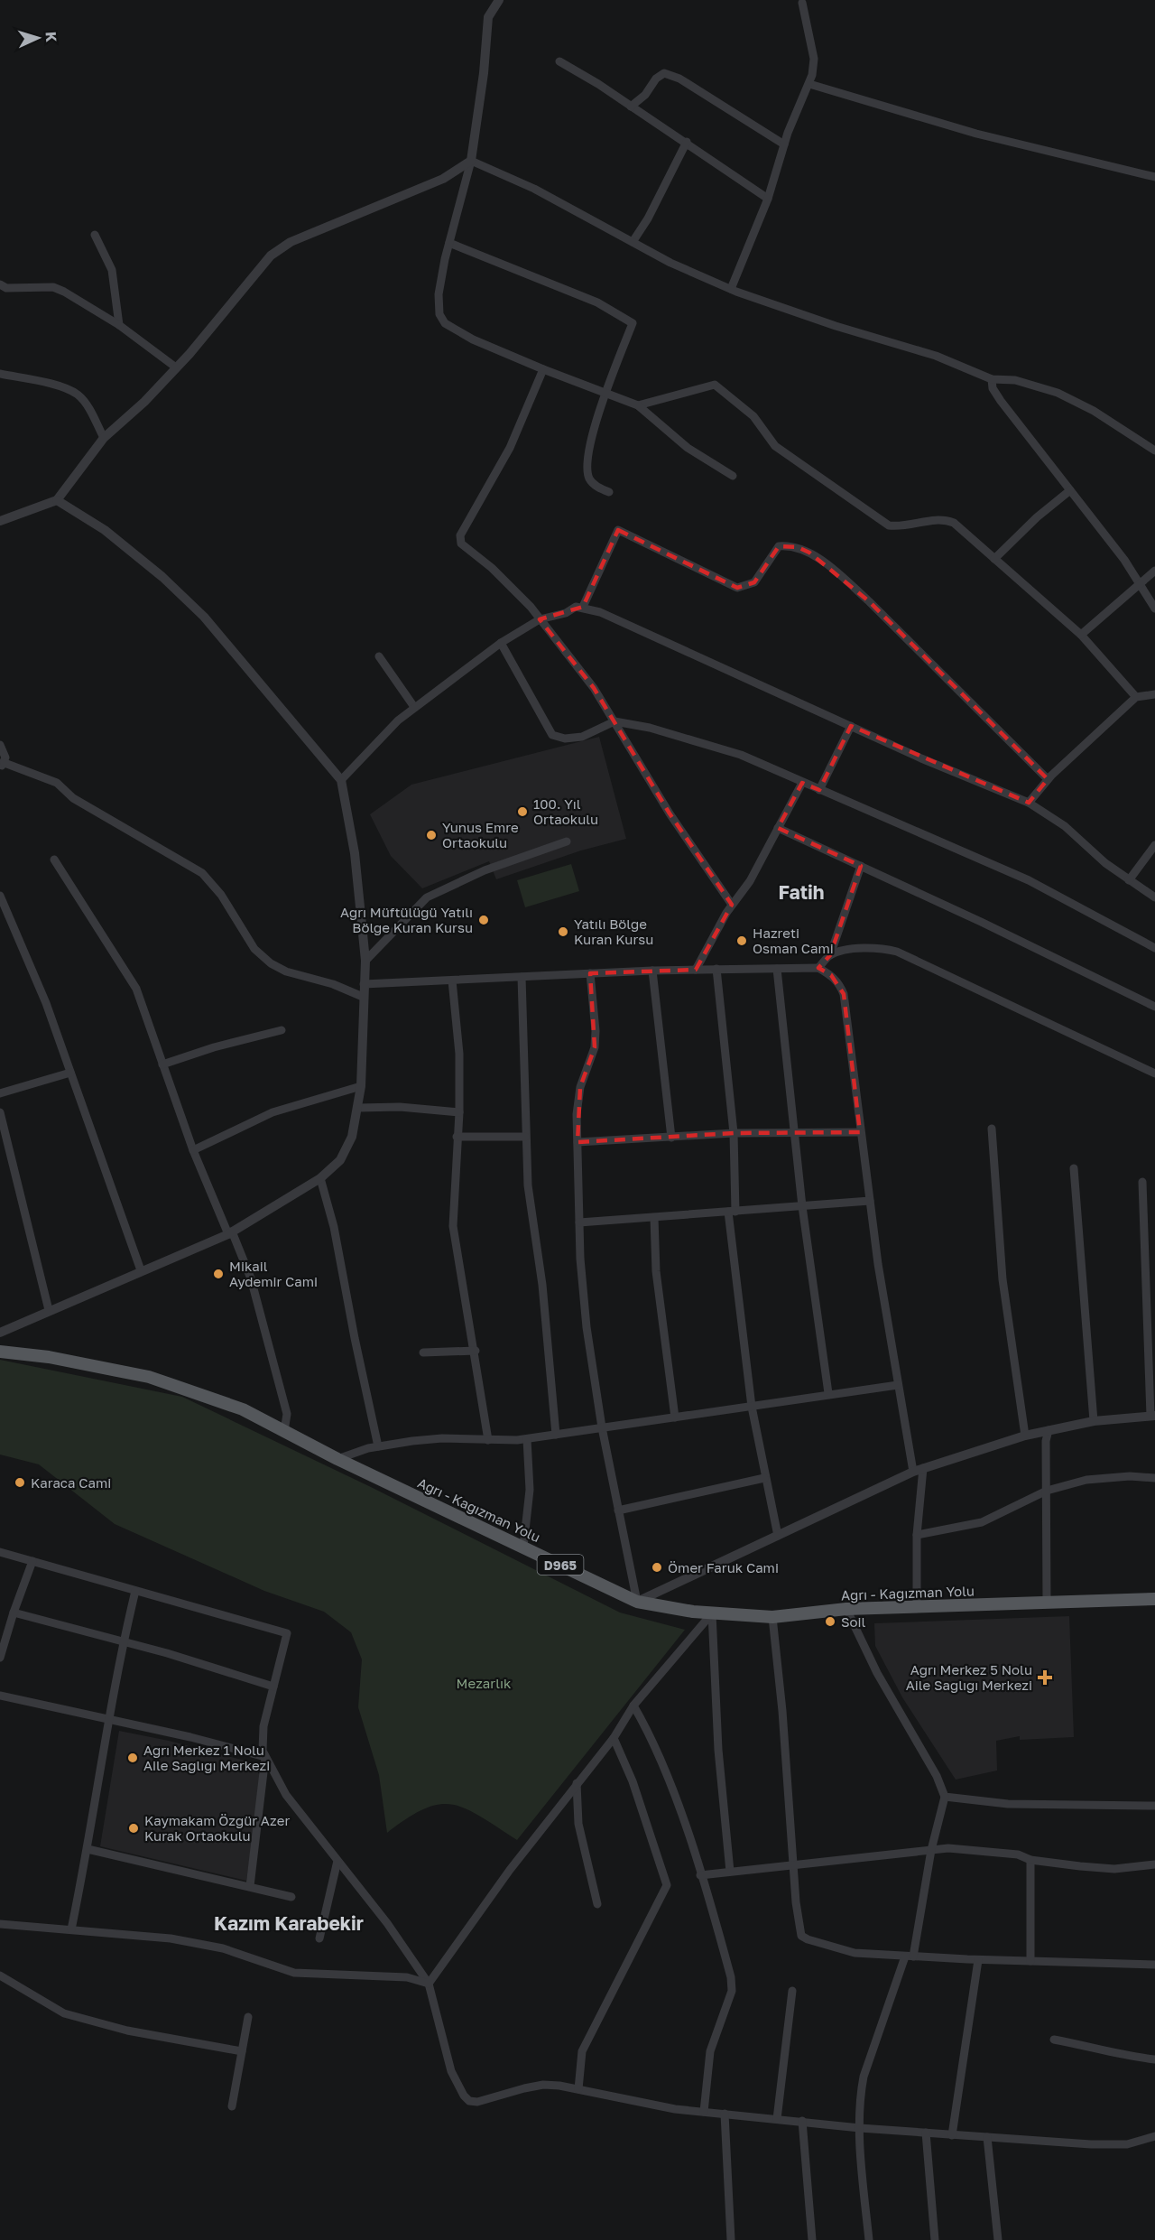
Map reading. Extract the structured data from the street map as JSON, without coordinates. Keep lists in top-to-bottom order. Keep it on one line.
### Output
{"streets":{"main road":["Ağrı - Kağızman Yolu","D965"]},"districts":["Fatih","Kazım Karabekir"],"parks":["Mezarlık"],"places":{"other":["100. Yıl Ortaokulu","Yunus Emre Ortaokulu","Ağrı Müftülüğü Yatılı Bölge Kuran Kursu","Yatılı Bölge Kuran Kursu","Hazreti Osman Cami","Mikail Aydemir Cami","Karaca Cami","Ömer Faruk Cami","Soil","Ağrı Merkez 1 Nolu Aile Sağlığı Merkezi","Kaymakam Özgür Azer Kurak Ortaokulu"],"health":["Ağrı Merkez 5 Nolu Aile Sağlığı Merkezi"]},"north":"right"}
